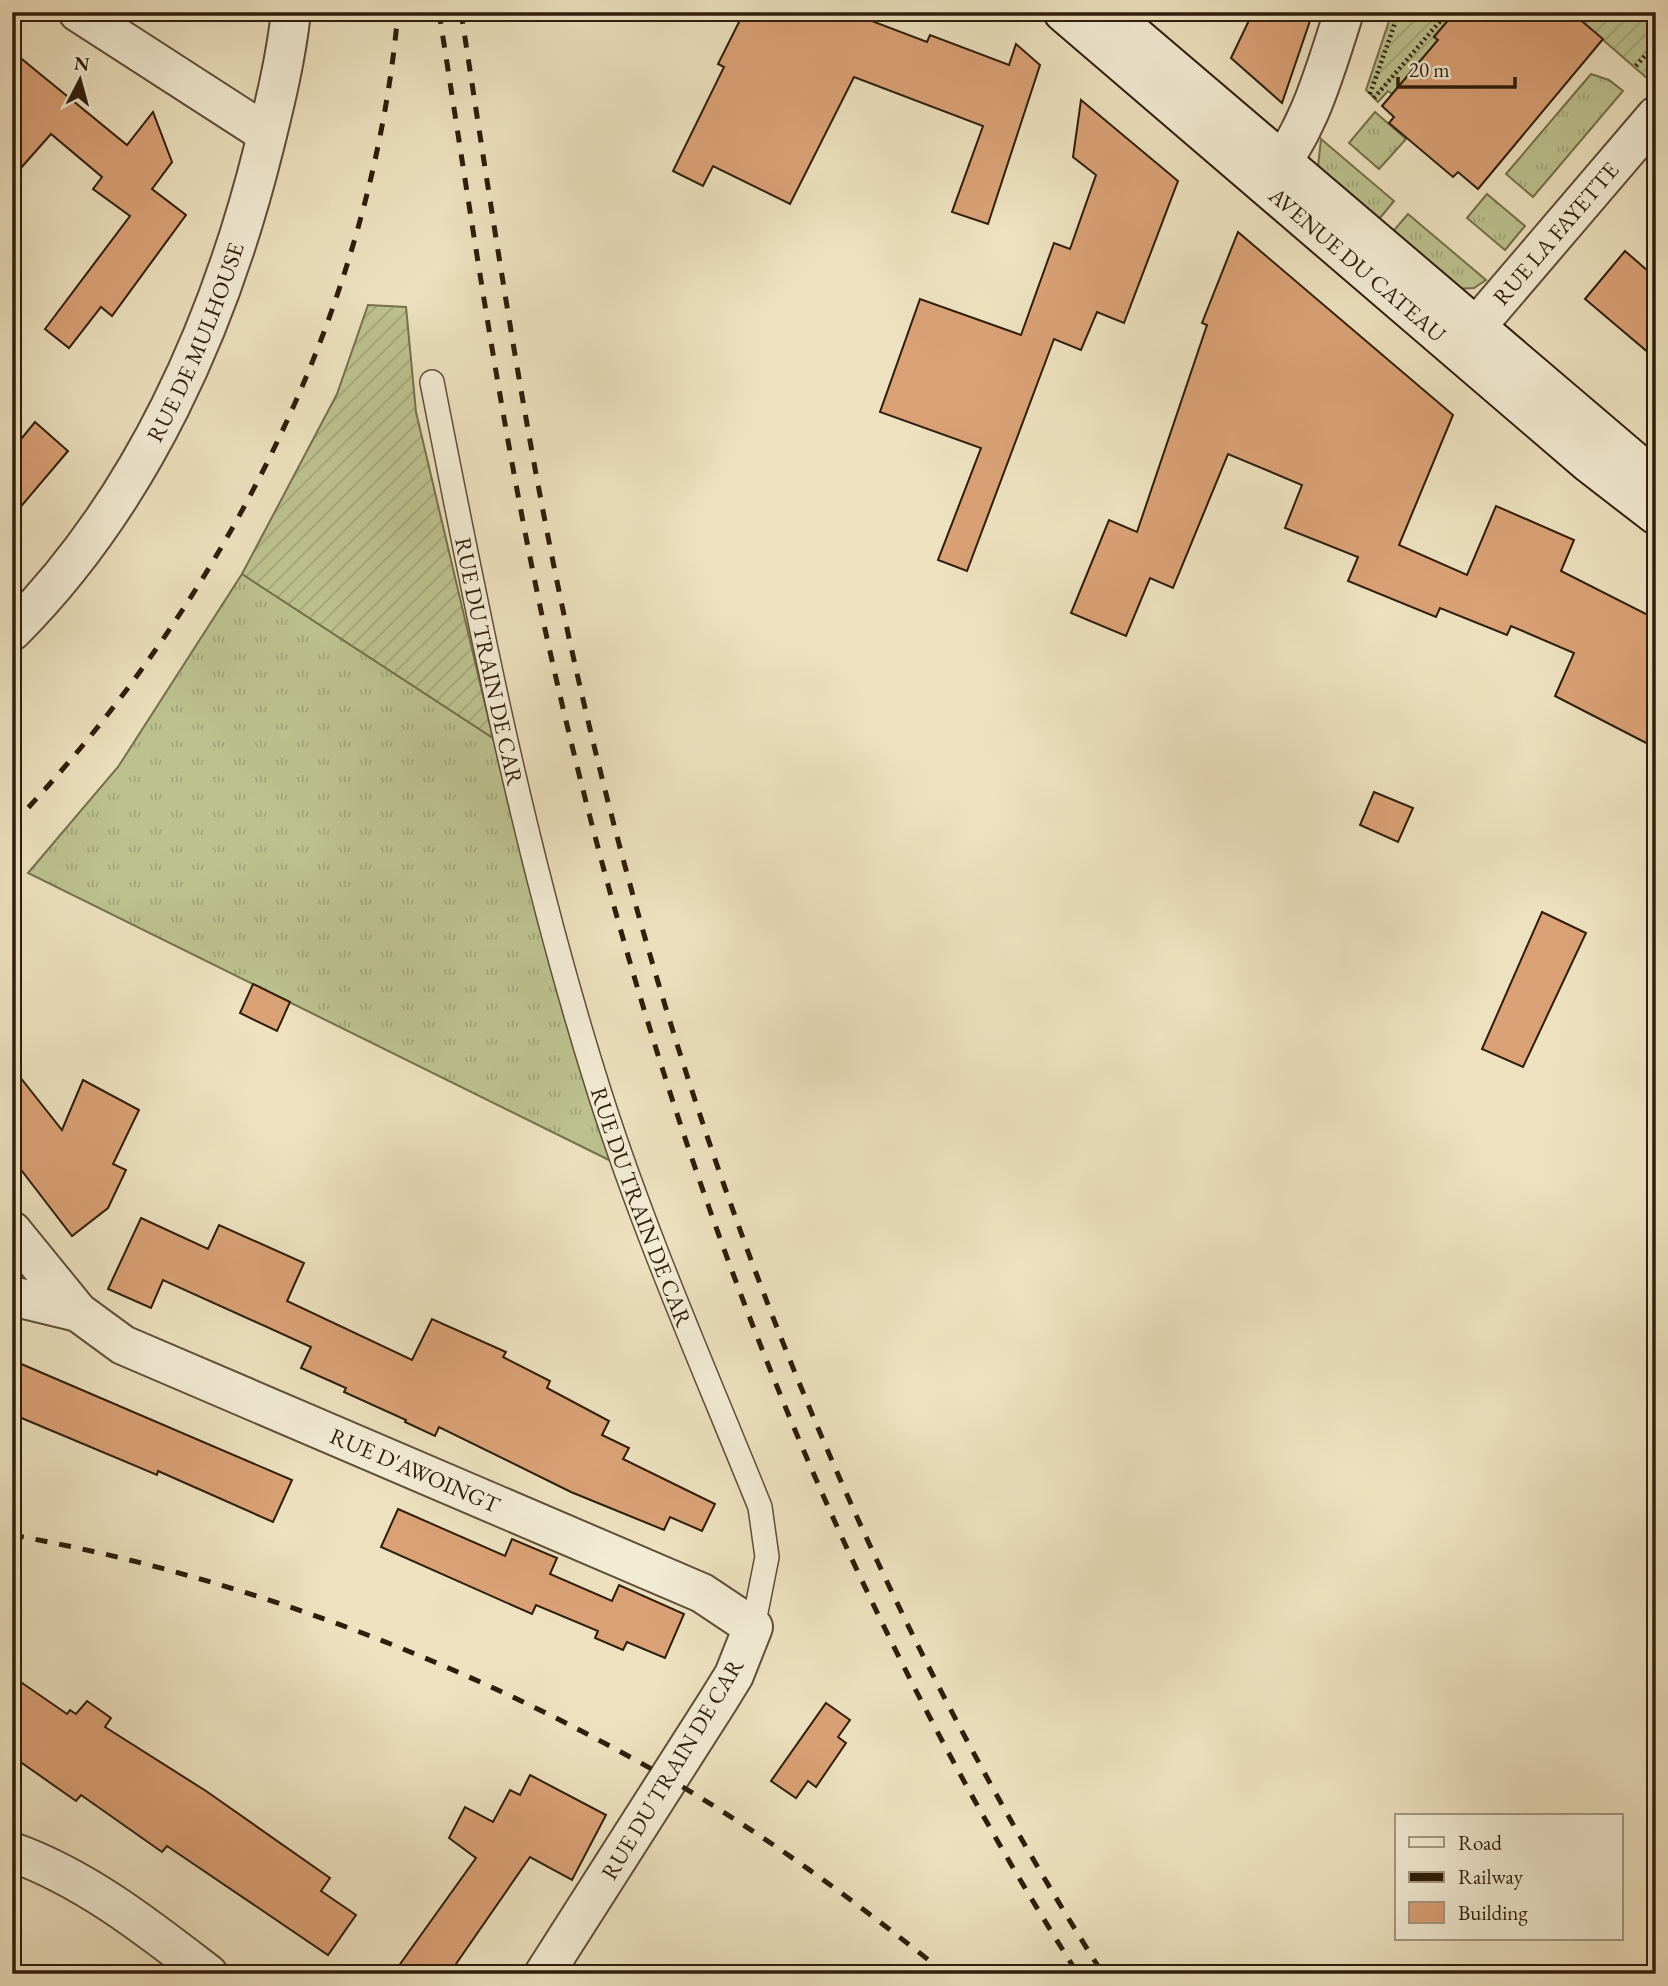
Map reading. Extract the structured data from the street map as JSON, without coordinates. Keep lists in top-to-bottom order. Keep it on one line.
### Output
{"streets":{"street":["RUE LA FAYETTE","AVENUE DU CATEAU","RUE DE MULHOUSE","RUE DU TRAIN DE CAR","RUE D'AWOINGT"]},"crossings":[["RUE LA FAYETTE","AVENUE DU CATEAU"],["RUE DU TRAIN DE CAR","RUE D'AWOINGT"]],"legend":["Road","Railway","Building"],"scale_bar":"20 m","north":"top"}
